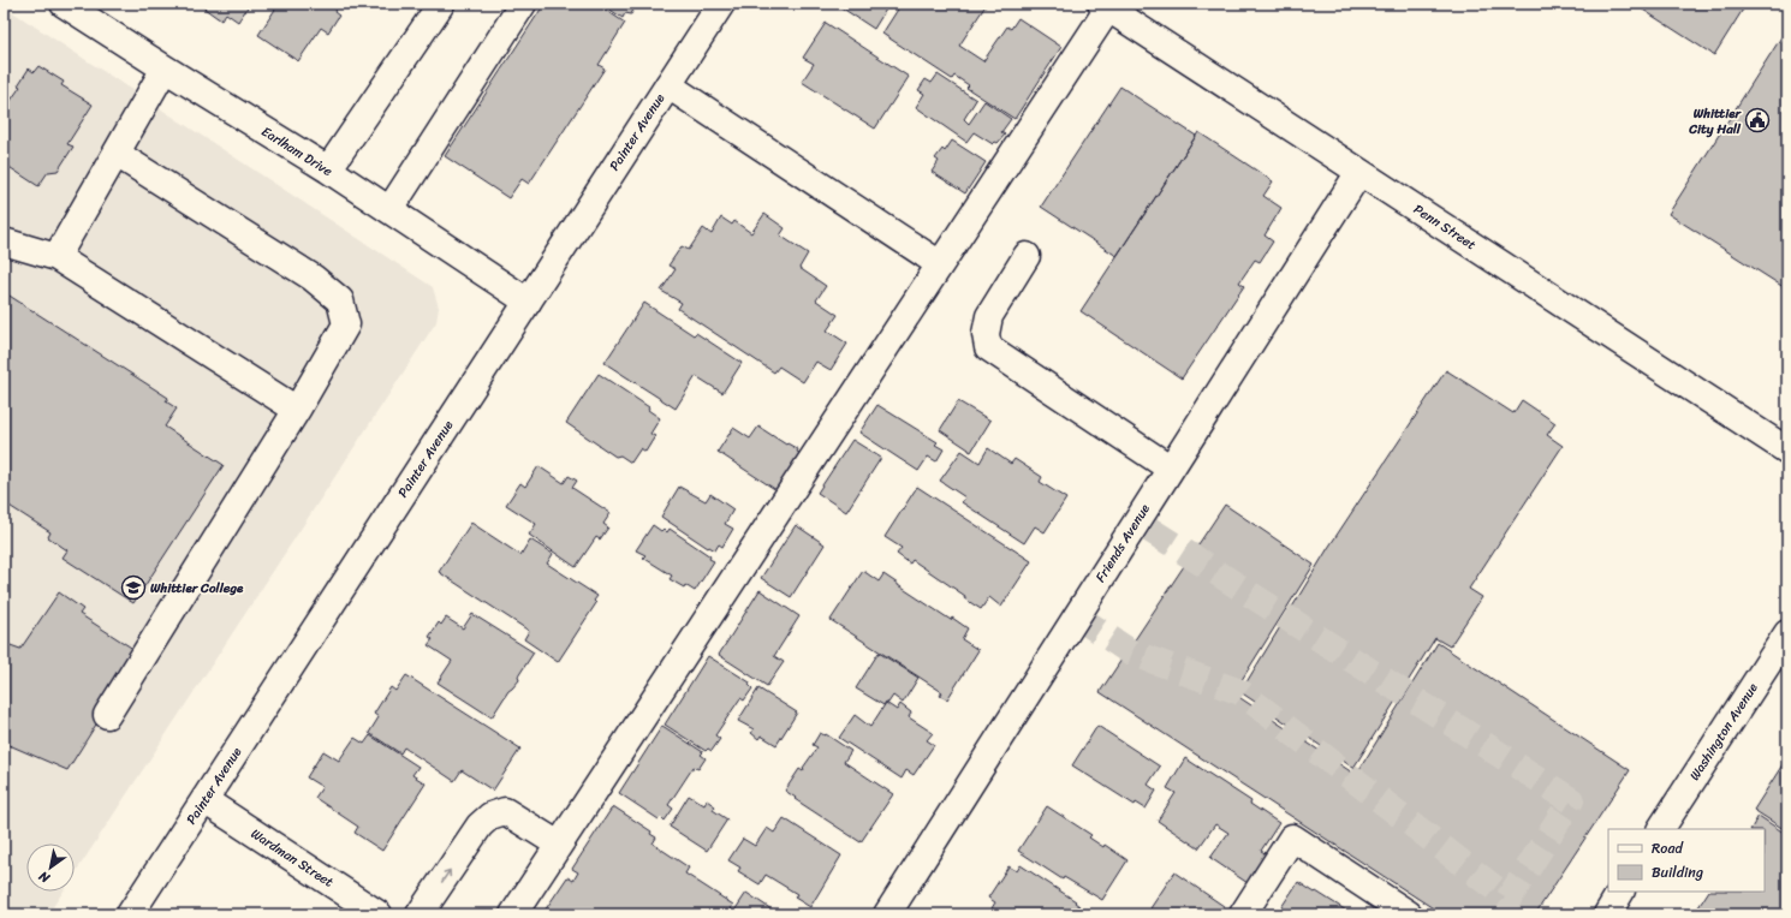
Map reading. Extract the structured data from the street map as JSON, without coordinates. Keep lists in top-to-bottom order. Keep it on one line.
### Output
{"streets":{"street":["Painter Avenue","Earlham Drive","Penn Street","Friends Avenue","Washington Avenue","Wardman Street"]},"crossings":[["Painter Avenue","Earlham Drive"],["Painter Avenue","Wardman Street"],["Penn Street","Friends Avenue"]],"places":{"public building":["Whittier City Hall"],"school or university":["Whittier College"]},"legend":["Road","Building"],"north":"bottom left"}
